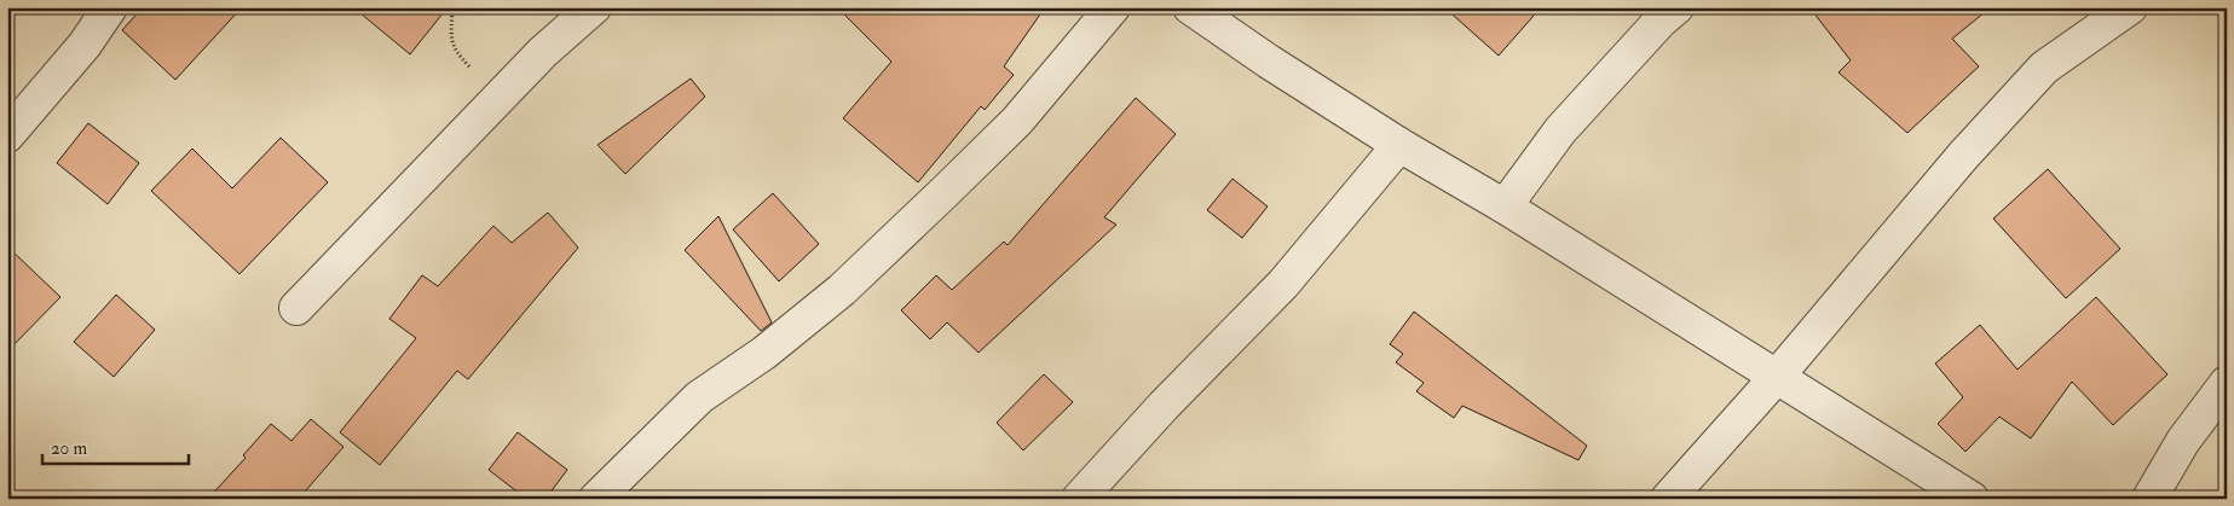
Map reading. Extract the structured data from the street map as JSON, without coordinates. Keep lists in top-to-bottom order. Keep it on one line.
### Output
{"scale_bar":"20 m"}
